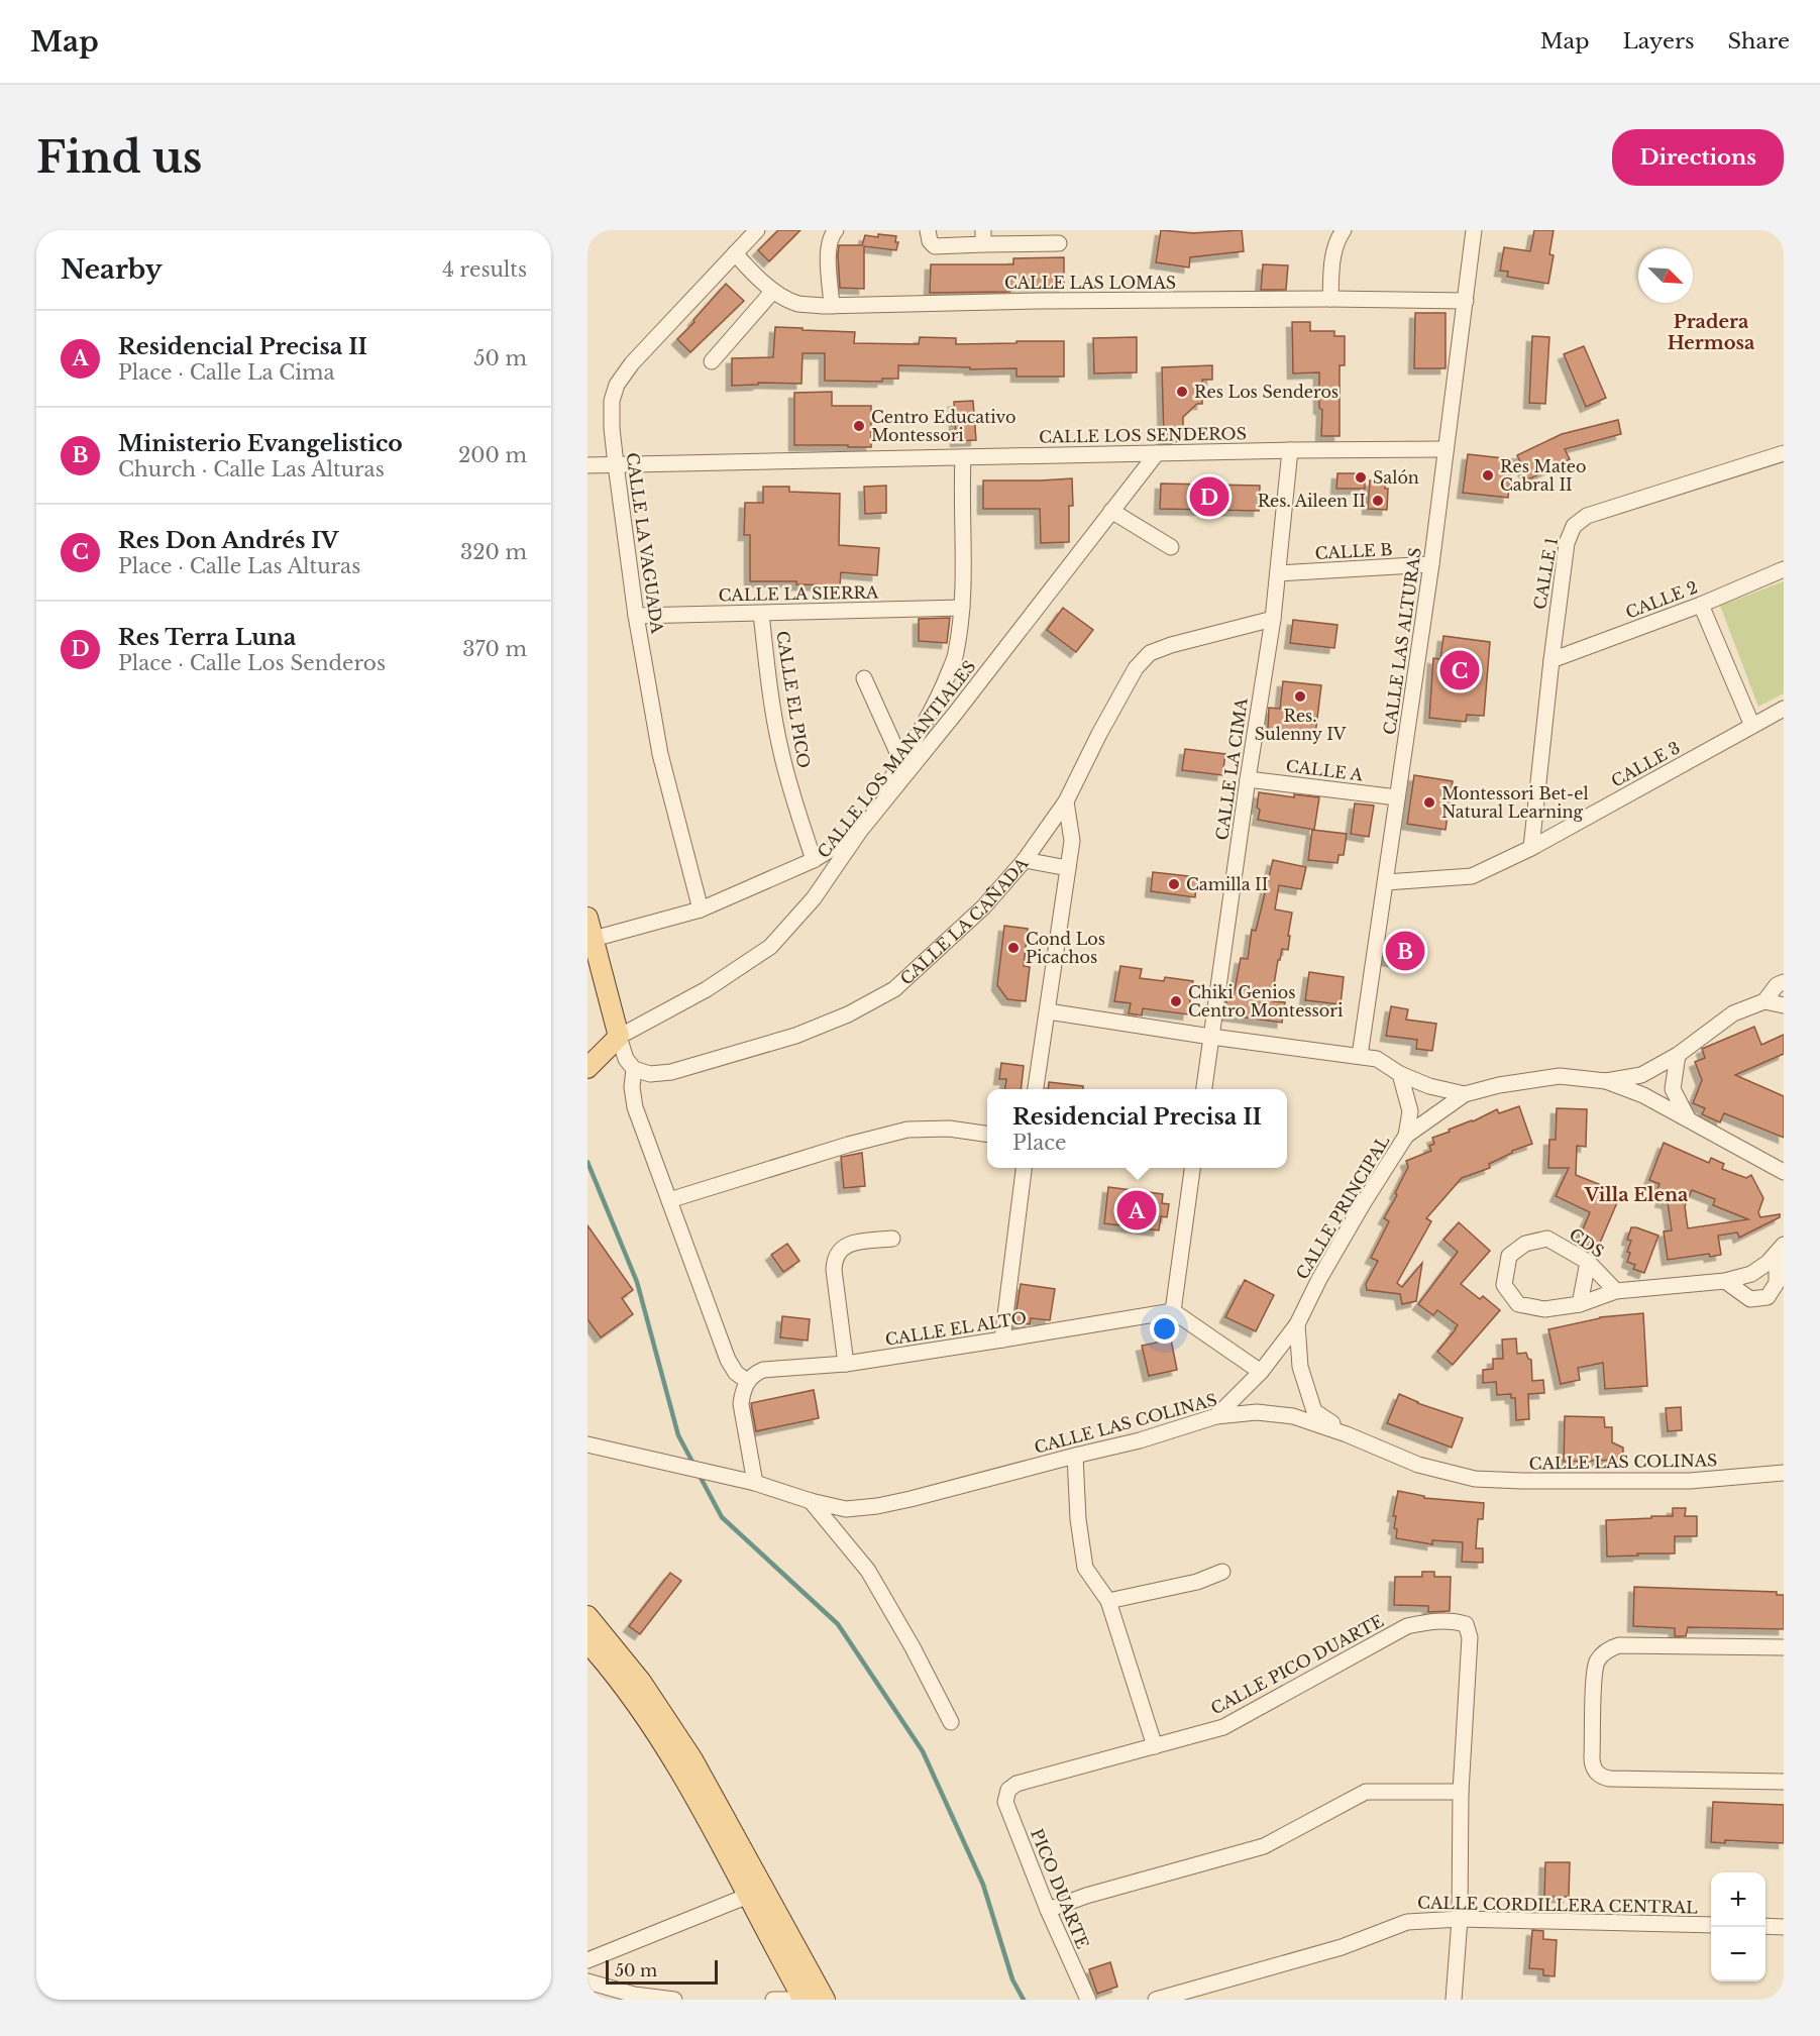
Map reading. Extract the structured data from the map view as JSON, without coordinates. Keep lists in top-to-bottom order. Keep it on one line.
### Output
{"streets":{"street":["CALLE LAS LOMAS","CALLE LOS SENDEROS","CALLE LA VAGUADA","CALLE B","CALLE 1","CALLE LA SIERRA","CALLE 2","CALLE LAS ALTURAS","CALLE EL PICO","CALLE LOS MANANTIALES","CALLE 3","CALLE LA CIMA","CALLE A","CALLE LA CAÑADA","CALLE PRINCIPAL","CDS","CALLE EL ALTO","CALLE LAS COLINAS","CALLE PICO DUARTE","PICO DUARTE","CALLE CORDILLERA CENTRAL"]},"crossings":[["CALLE LAS LOMAS","CALLE LA VAGUADA"],["CALLE LAS LOMAS","CALLE LAS ALTURAS"],["CALLE LOS SENDEROS","CALLE LA VAGUADA"],["CALLE LOS SENDEROS","CALLE LAS ALTURAS"],["CALLE LOS SENDEROS","CALLE LOS MANANTIALES"],["CALLE LOS SENDEROS","CALLE LA CIMA"],["CALLE LA VAGUADA","CALLE LA SIERRA"],["CALLE B","CALLE LAS ALTURAS"],["CALLE B","CALLE LA CIMA"],["CALLE 1","CALLE 2"],["CALLE 1","CALLE 3"],["CALLE LA SIERRA","CALLE EL PICO"],["CALLE LAS ALTURAS","CALLE 3"],["CALLE LAS ALTURAS","CALLE A"],["CALLE LA CIMA","CALLE A"],["CALLE LA CIMA","CALLE LA CAÑADA"],["CALLE PRINCIPAL","CALLE LAS COLINAS"],["CALLE PICO DUARTE","PICO DUARTE"]],"districts":["Pradera Hermosa","Villa Elena"],"places":["Res Los Senderos","Centro Educativo Montessori","Res Mateo Cabral II","Salón","Res. Aileen II","Res. Sulenny IV","Montessori Bet-el Natural Learning","Camilla II","Cond Los Picachos","Chiki Genios Centro Montessori"],"scale_bar":"50 m","north":"bottom right","page":{"header":"Map","nav":["Map","Layers","Share"],"buttons":"Directions","title":"Find us","heading":["Nearby","4 results"],"list":[{"mark":"A","name":"Residencial Precisa II","note":"Place · Calle La Cima","value":"50 m"},{"mark":"B","name":"Ministerio Evangelistico","note":"Church · Calle Las Alturas","value":"200 m"},{"mark":"C","name":"Res Don Andrés IV","note":"Place · Calle Las Alturas","value":"320 m"},{"mark":"D","name":"Res Terra Luna","note":"Place · Calle Los Senderos","value":"370 m"}],"pins":["D","C","B","A"],"popup":["Residencial Precisa II","Place"],"map_buttons":["+","−"],"scale":"50 m"}}
